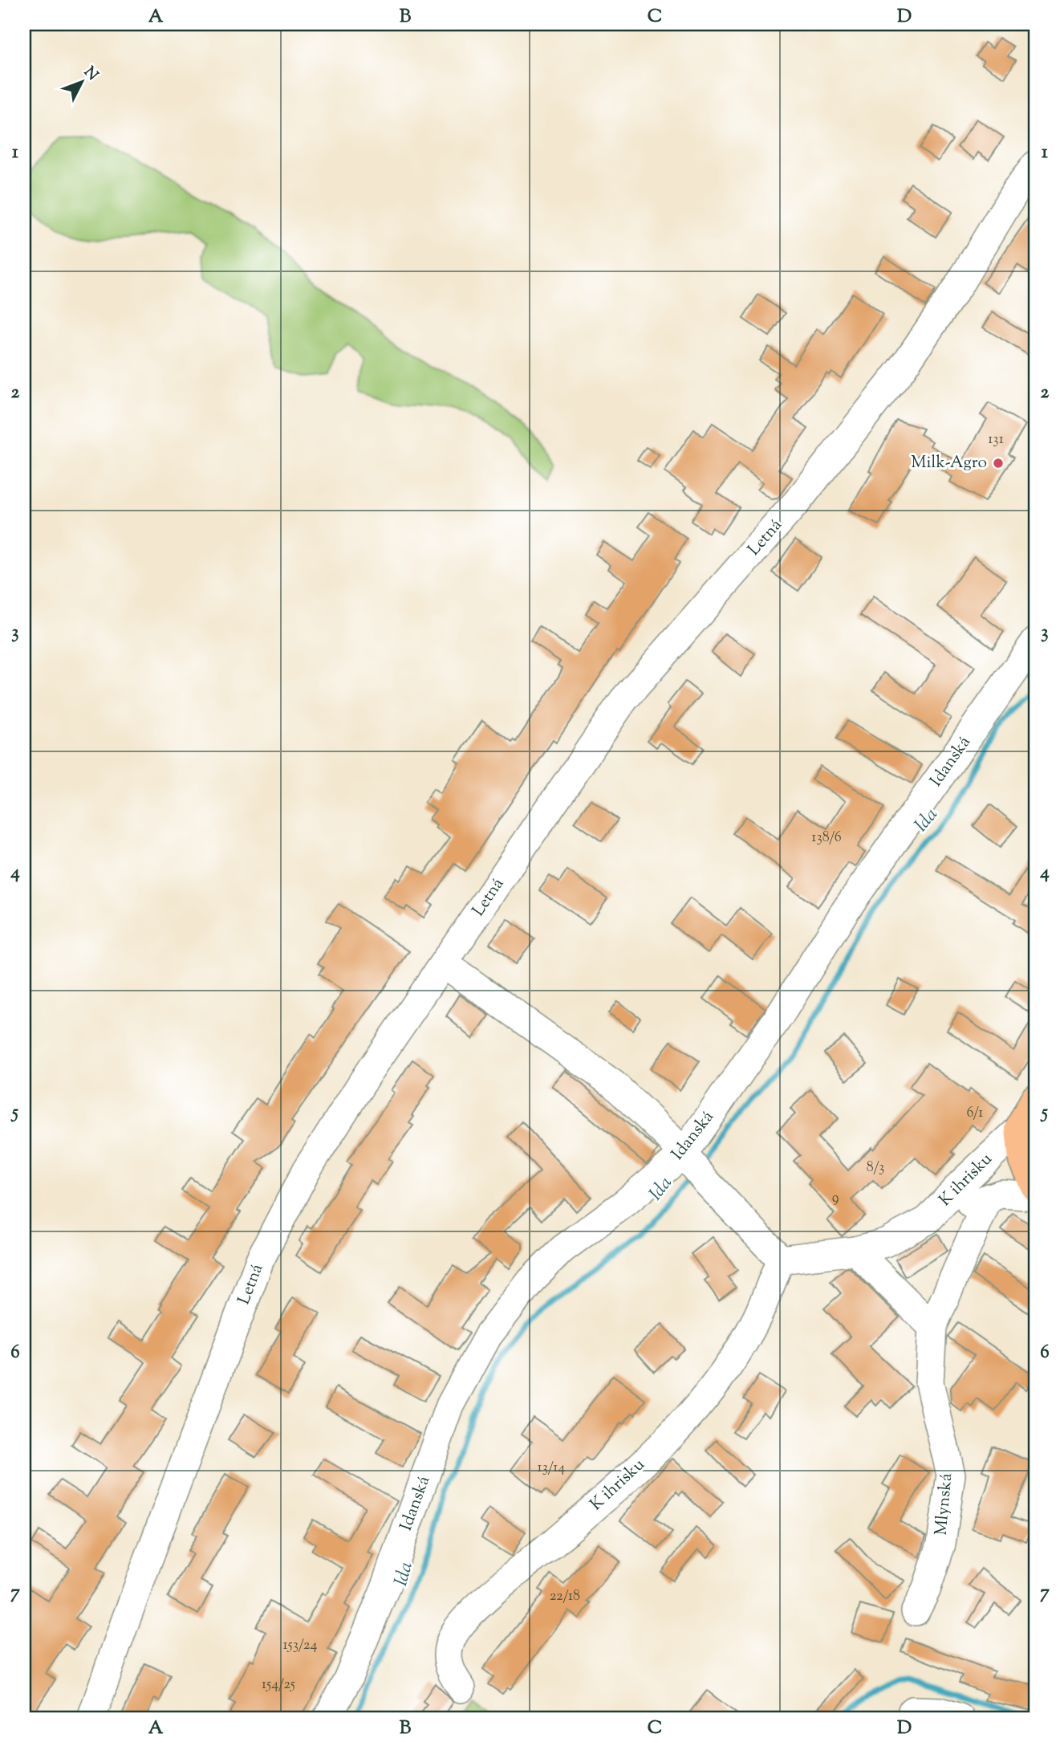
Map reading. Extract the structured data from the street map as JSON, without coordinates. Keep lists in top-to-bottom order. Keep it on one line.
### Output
{"streets":{"street":["Letná","Idanská","K ihrisku","Mlynská"]},"water":["Ida"],"places":["Milk-Agro"],"house_numbers":["131","138/6","6/1","8/3","9","13/14","22/18","153/24","154/25"],"north":"top right","grid":{"columns":["A","B","C","D"],"rows":["1","2","3","4","5","6","7"]}}
